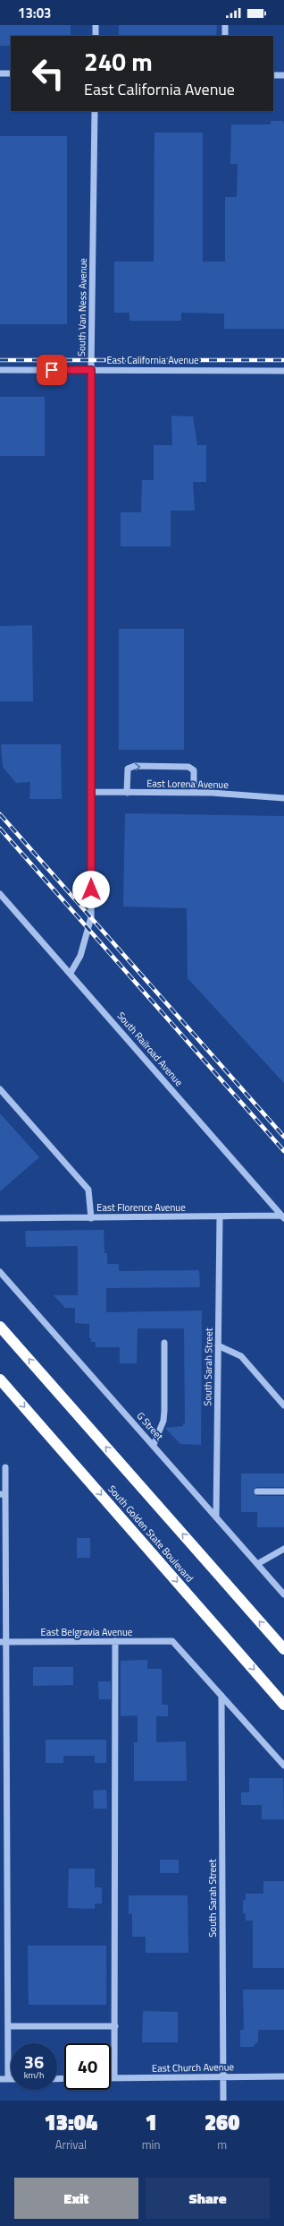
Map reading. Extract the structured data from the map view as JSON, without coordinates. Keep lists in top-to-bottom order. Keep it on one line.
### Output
{"streets":{"highway":["South Golden State Boulevard"],"street":["South Van Ness Avenue","East California Avenue","East Lorena Avenue","South Railroad Avenue","East Florence Avenue","South Sarah Street","G Street","East Belgravia Avenue","East Church Avenue"]},"crossings":[["South Van Ness Avenue","East California Avenue"],["South Van Ness Avenue","East Lorena Avenue"],["South Van Ness Avenue","South Railroad Avenue"],["South Railroad Avenue","East Florence Avenue"],["East Florence Avenue","South Sarah Street"],["South Sarah Street","G Street"],["South Sarah Street","East Belgravia Avenue"],["South Sarah Street","East Church Avenue"]],"page":{"status":"13:03","turn":["240 m","East California Avenue"],"speed":"36 km/h","limit":"40","eta":["13:04","Arrival","1","min","260","m"],"buttons":["Exit","Share"]}}
